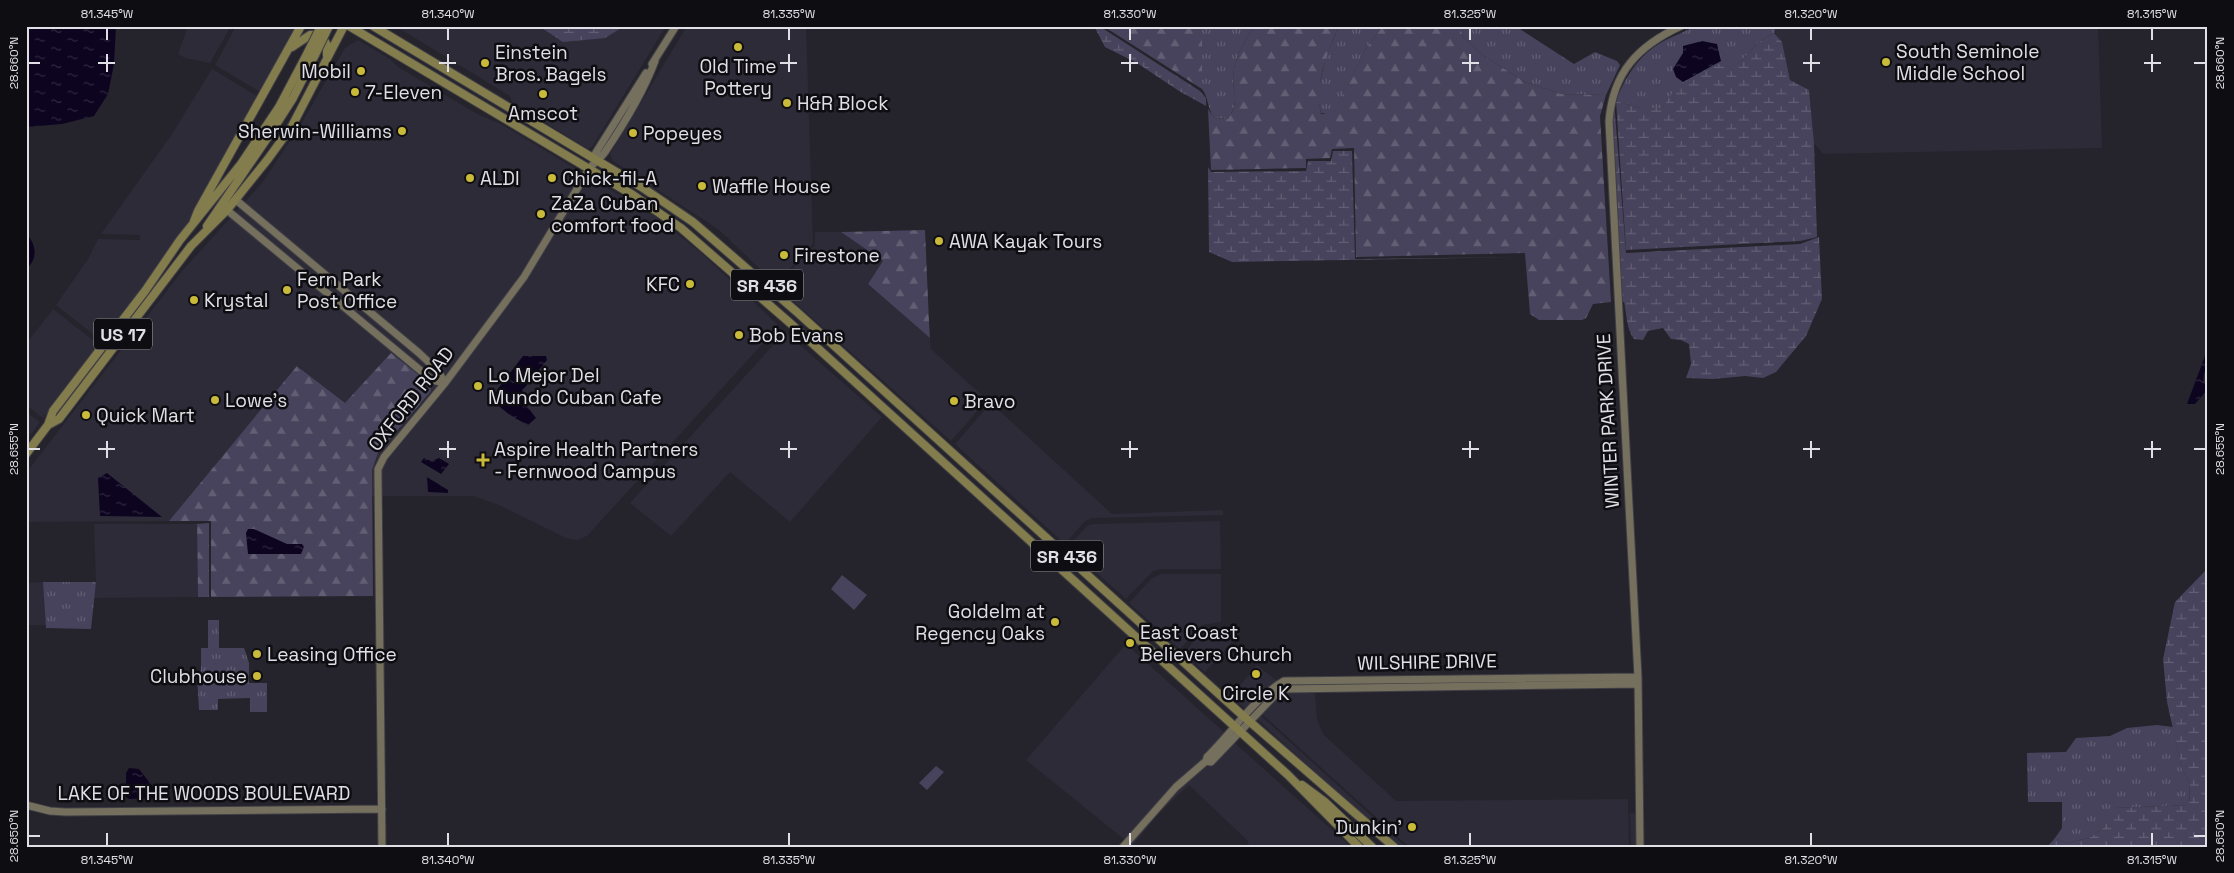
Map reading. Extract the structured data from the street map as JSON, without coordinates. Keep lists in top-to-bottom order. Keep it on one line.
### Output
{"streets":{"main road":["SR 436","US 17"],"street":["OXFORD ROAD","WINTER PARK DRIVE","WILSHIRE DRIVE","LAKE OF THE WOODS BOULEVARD"]},"crossings":[["SR 436","OXFORD ROAD"],["OXFORD ROAD","LAKE OF THE WOODS BOULEVARD"],["WINTER PARK DRIVE","WILSHIRE DRIVE"]],"places":{"other":["Old Time Pottery","South Seminole Middle School","Einstein Bros. Bagels","Mobil","7-Eleven","Amscot","H&R Block","Sherwin-Williams","Popeyes","ALDI","Chick-fil-A","Waffle House","ZaZa Cuban comfort food","AWA Kayak Tours","Firestone","KFC","Fern Park Post Office","Krystal","Bob Evans","Lo Mejor Del Mundo Cuban Cafe","Lowe's","Bravo","Quick Mart","Goldelm at Regency Oaks","East Coast Believers Church","Leasing Office","Circle K","Clubhouse","Dunkin'"],"health":["Aspire Health Partners - Fernwood Campus"]},"coordinates":["81.345°W","81.340°W","81.335°W","81.330°W","81.325°W","81.320°W","81.315°W","28.660°N","28.655°N","28.650°N"]}
